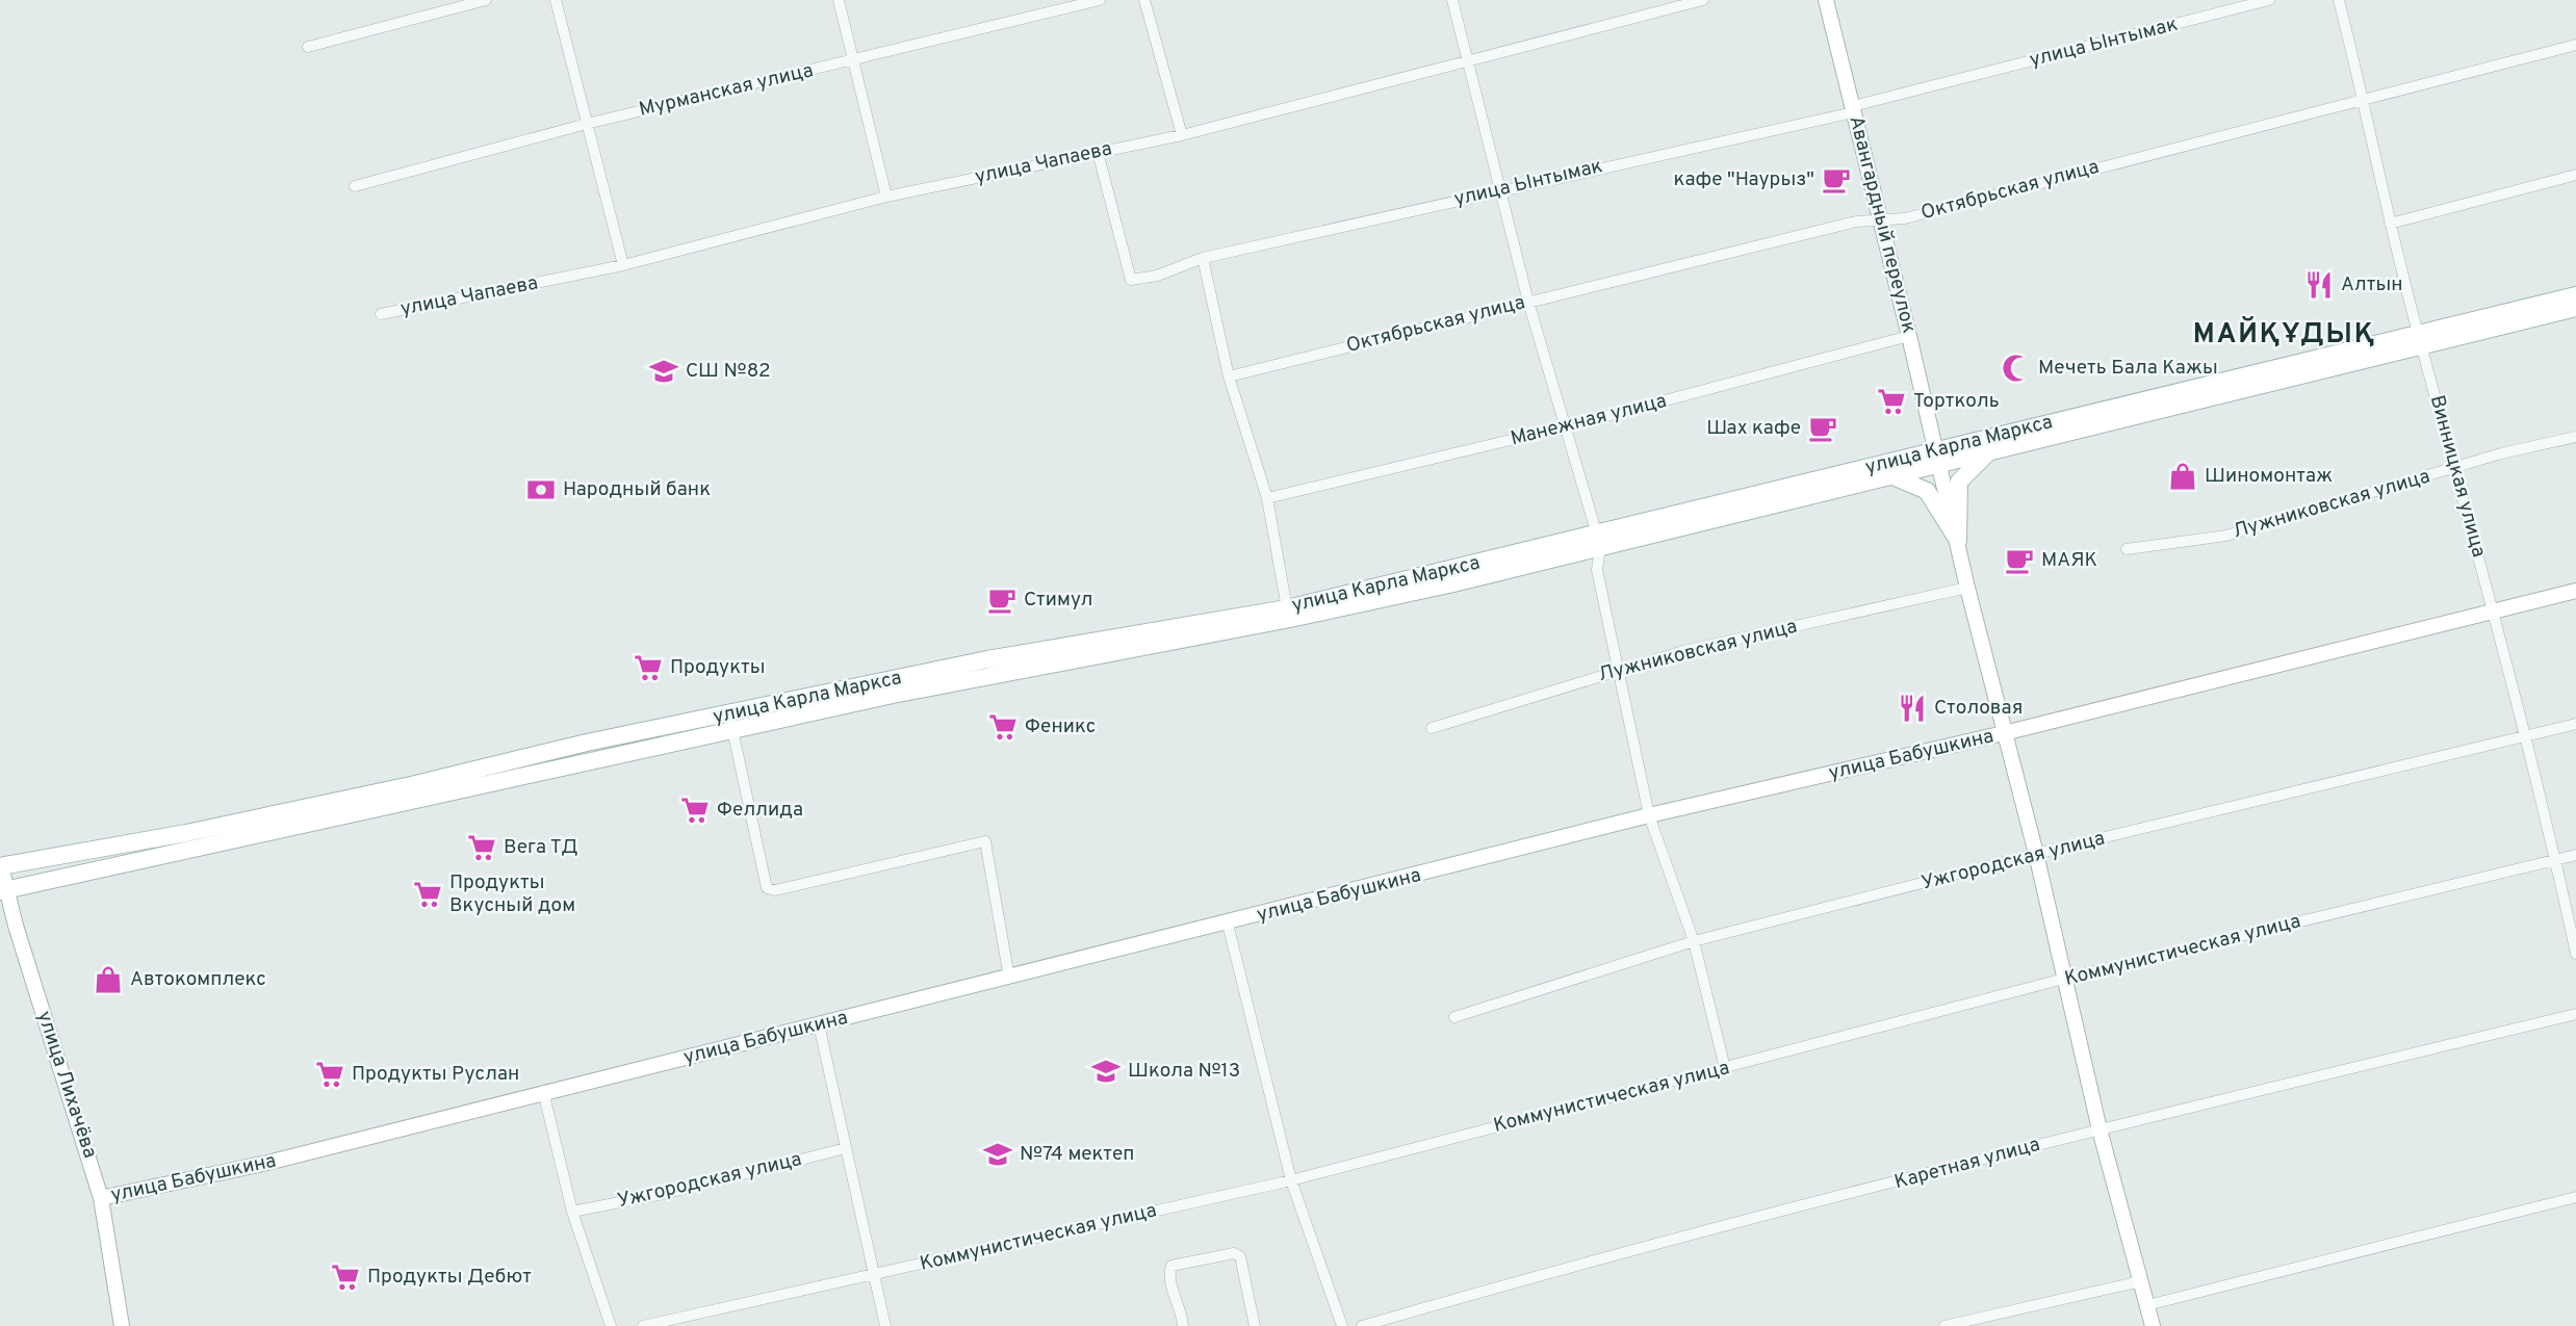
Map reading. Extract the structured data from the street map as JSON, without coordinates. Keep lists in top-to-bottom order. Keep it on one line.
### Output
{"streets":{"main road":["улица Карла Маркса"],"street":["улица Ынтымак","Мурманская улица","улица Чапаева","Октябрьская улица","Авангардный переулок","Манежная улица","Винницкая улица","Лужниковская улица","улица Бабушкина","Ужгородская улица","Коммунистическая улица","улица Лихачёва","Каретная улица"]},"crossings":[["улица Ынтымак","улица Чапаева"],["улица Ынтымак","Авангардный переулок"],["Октябрьская улица","Авангардный переулок"],["Октябрьская улица","Винницкая улица"],["Авангардный переулок","Манежная улица"],["Авангардный переулок","улица Карла Маркса"],["Авангардный переулок","Лужниковская улица"],["Авангардный переулок","улица Бабушкина"],["Авангардный переулок","Ужгородская улица"],["Авангардный переулок","Коммунистическая улица"],["Авангардный переулок","Каретная улица"],["улица Карла Маркса","Винницкая улица"],["Винницкая улица","Лужниковская улица"],["Винницкая улица","улица Бабушкина"],["Винницкая улица","Ужгородская улица"],["Винницкая улица","Коммунистическая улица"],["улица Бабушкина","улица Лихачёва"]],"districts":["МАЙҚҰДЫҚ"],"places":{"cafe":["кафе \"Наурыз\"","Шах кафе","МАЯК","Стимул"],"restaurant":["Алтын","Столовая"],"mosque":["Мечеть Бала Кажы"],"school or university":["СШ №82","Школа №13","№74 мектеп"],"supermarket":["Тортколь","Продукты","Феникс","Феллида","Вега ТД","Продукты Вкусный дом","Продукты Руслан","Продукты Дебют"],"shop":["Шиномонтаж","Автокомплекс"],"bank":["Народный банк"]}}
